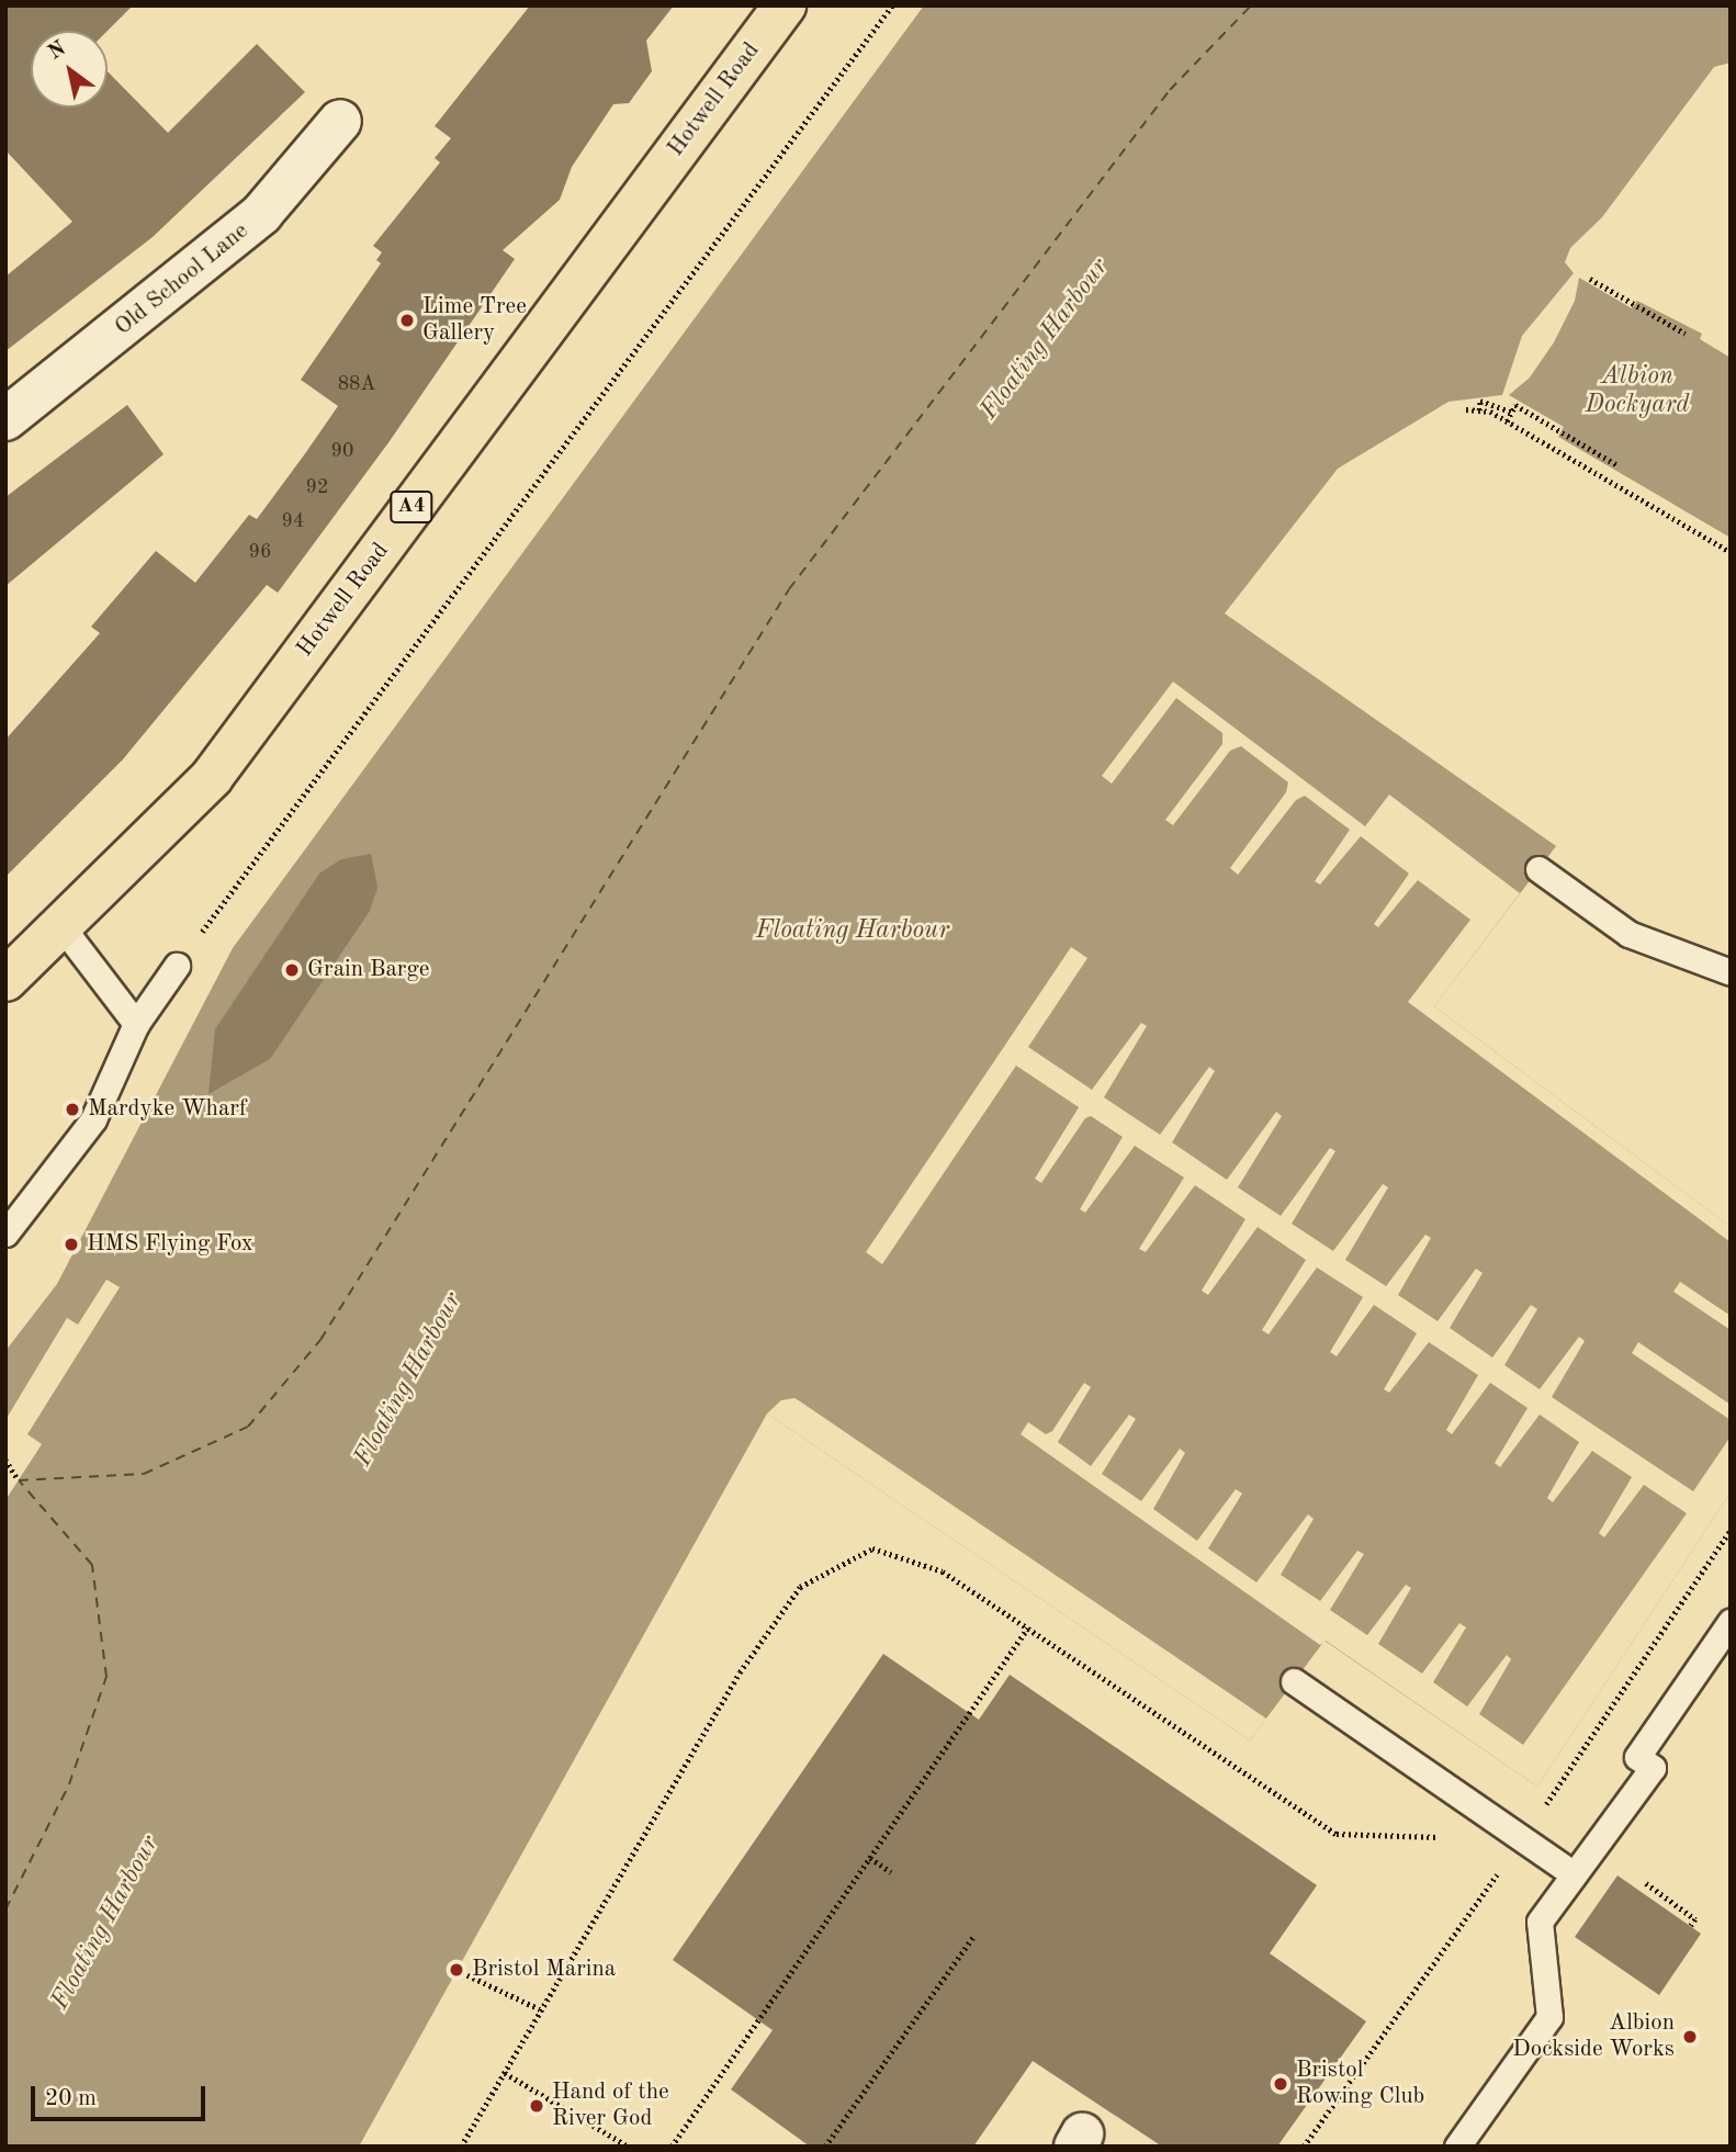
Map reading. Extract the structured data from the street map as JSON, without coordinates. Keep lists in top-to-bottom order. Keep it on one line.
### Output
{"streets":{"main road":["Hotwell Road","A4"],"street":["Old School Lane"]},"water":["Floating Harbour","Albion Dockyard"],"places":["Lime Tree Gallery","Grain Barge","Mardyke Wharf","HMS Flying Fox","Bristol Marina","Albion Dockside Works","Bristol Rowing Club","Hand of the River God"],"house_numbers":["88A","90","92","94","96"],"scale_bar":"20 m","north":"top left"}
